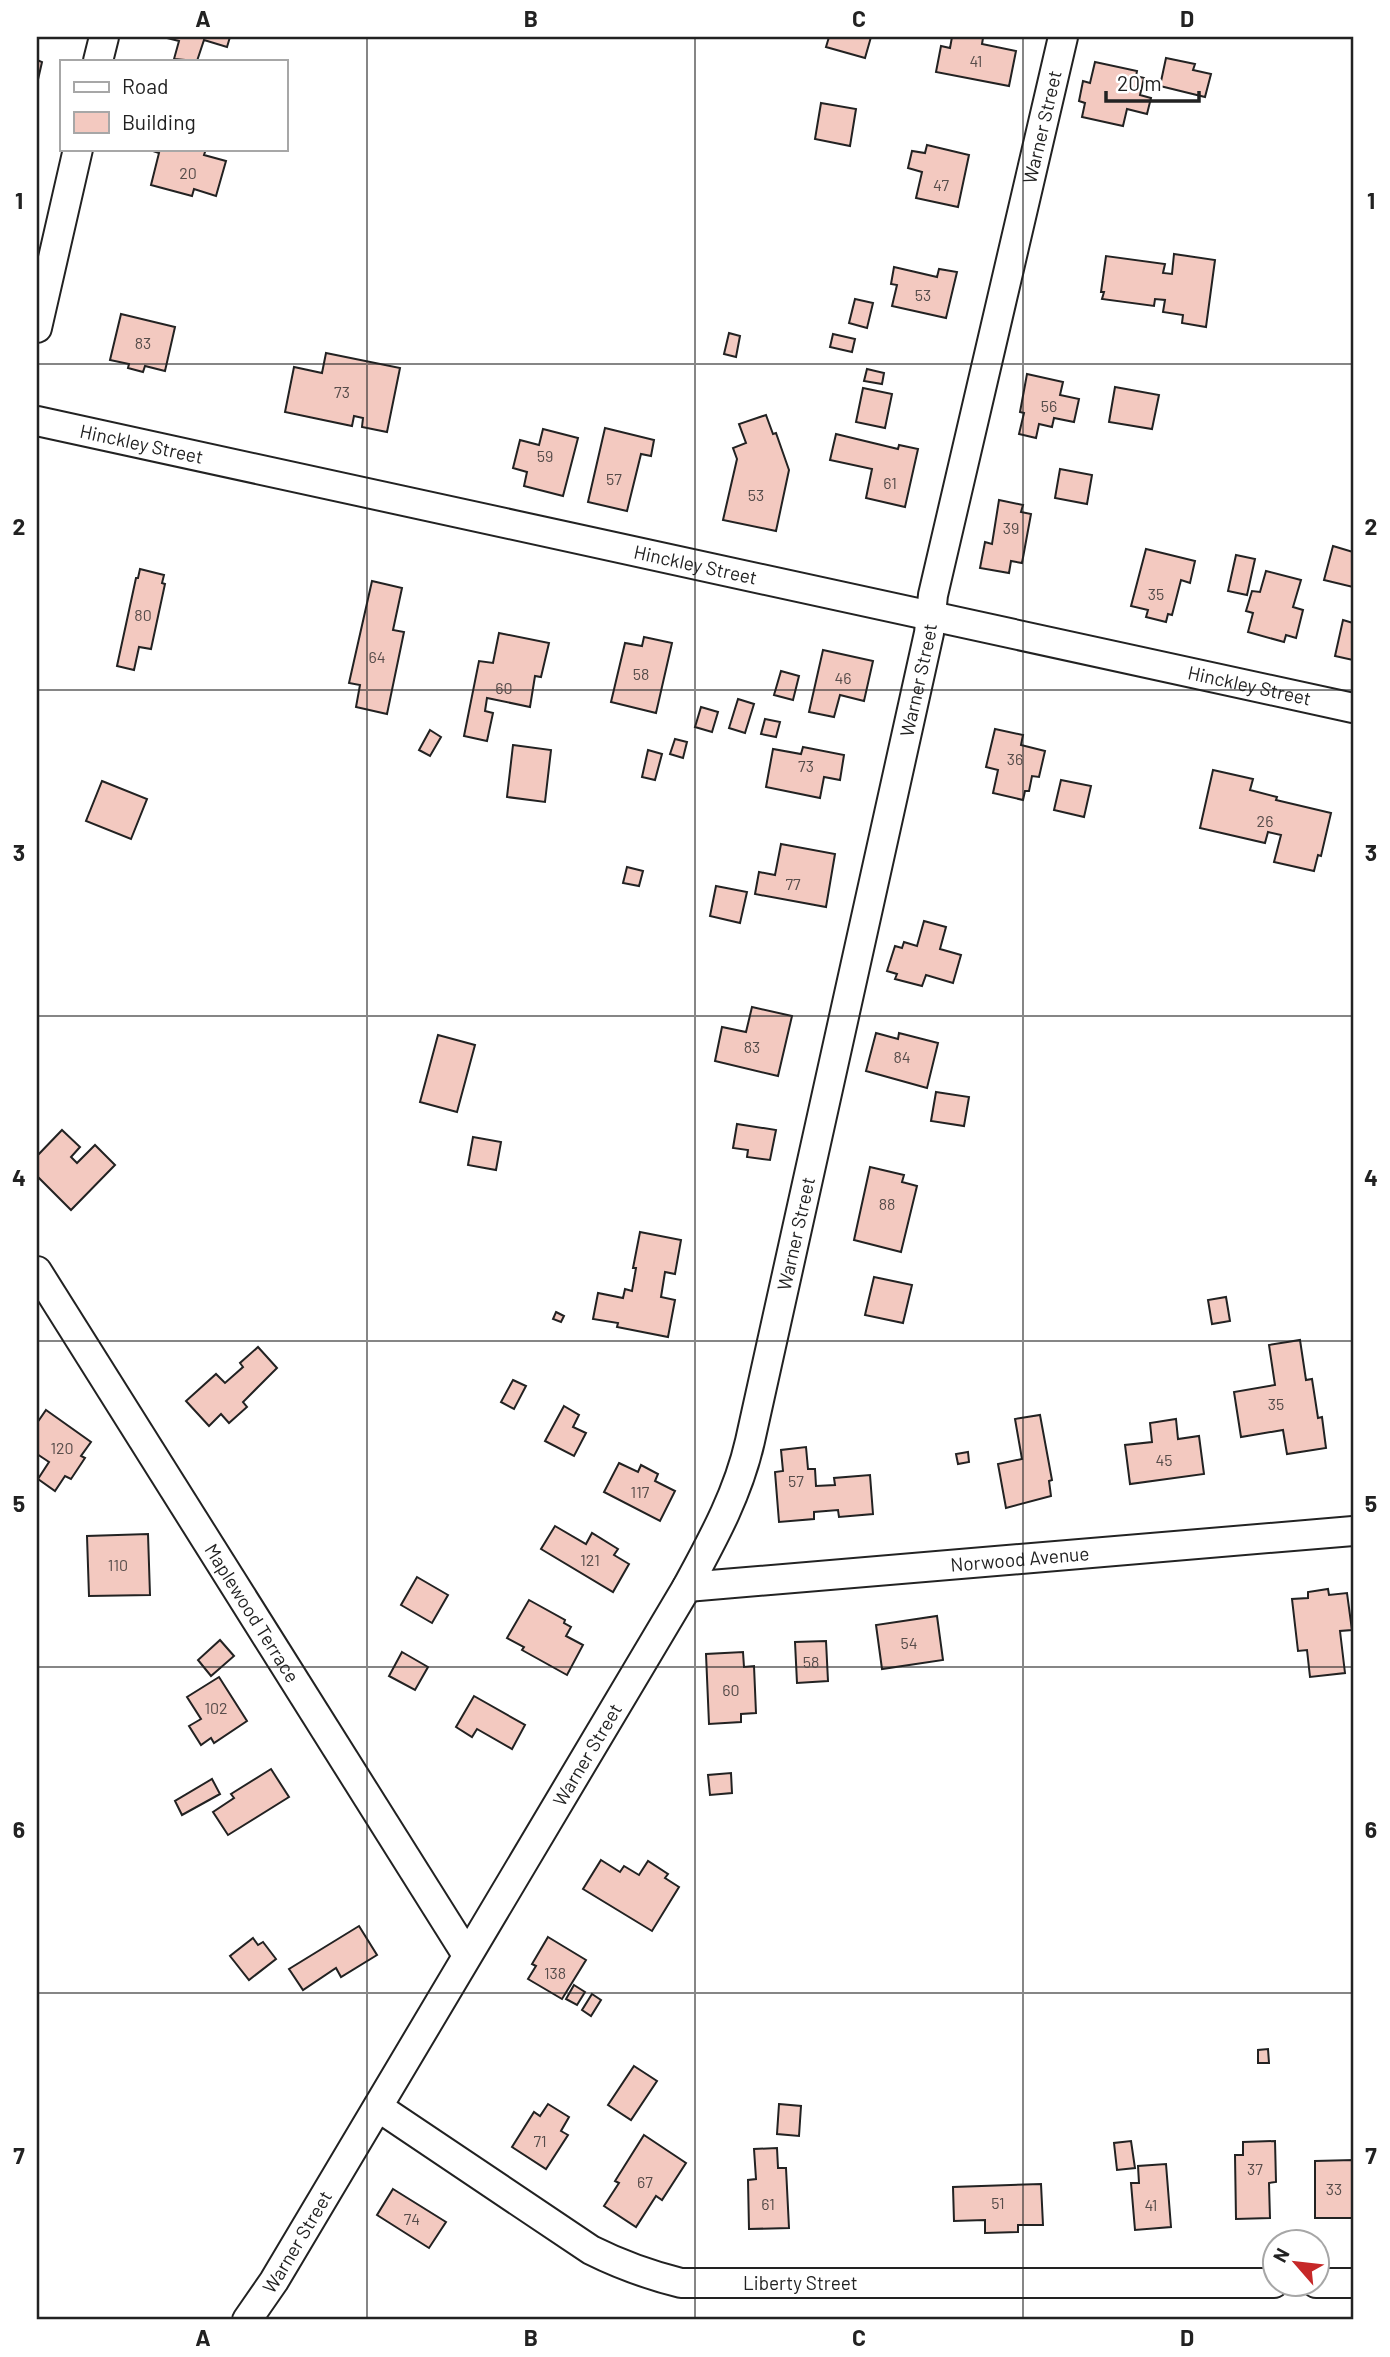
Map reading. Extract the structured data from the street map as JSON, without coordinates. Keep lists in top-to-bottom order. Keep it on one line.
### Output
{"streets":{"street":["Warner Street","Hinckley Street","Norwood Avenue","Maplewood Terrace","Liberty Street"]},"crossings":[["Warner Street","Hinckley Street"],["Warner Street","Norwood Avenue"],["Warner Street","Maplewood Terrace"],["Warner Street","Liberty Street"]],"house_numbers":["41","20","47","53","83","73","56","59","57","61","53","39","35","80","64","58","46","60","36","73","26","77","83","84","88","35","120","45","57","117","121","110","54","58","60","102","138","71","37","67","33","51","61","41","74"],"legend":["Road","Building"],"scale_bar":"20 m","north":"top left","grid":{"columns":["A","B","C","D"],"rows":["1","2","3","4","5","6","7"]}}
